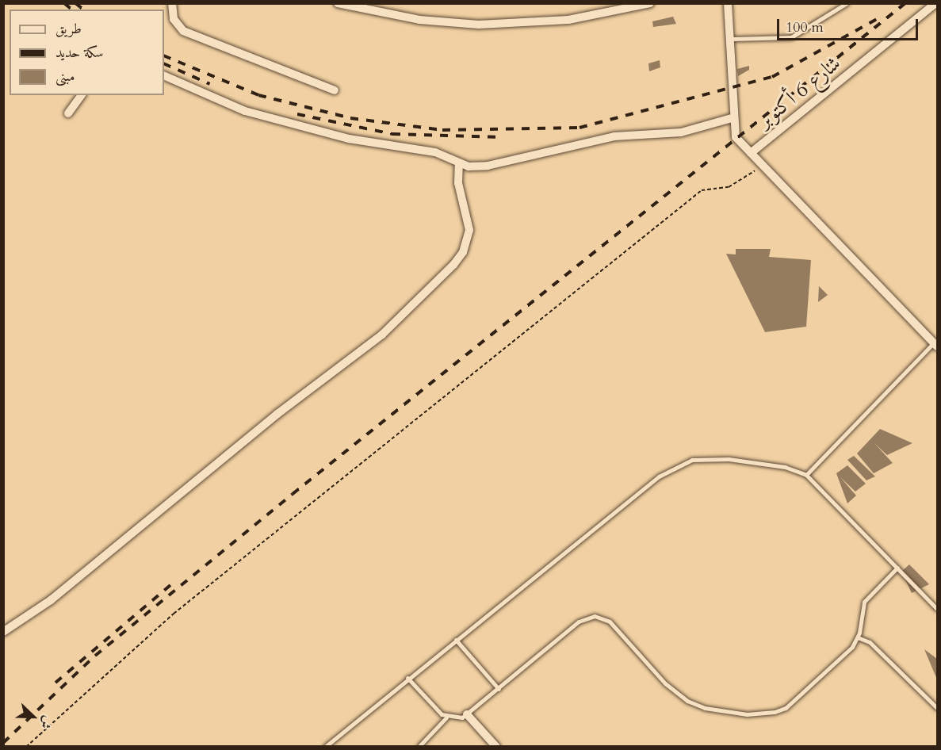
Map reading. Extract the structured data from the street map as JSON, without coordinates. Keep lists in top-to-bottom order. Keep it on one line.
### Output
{"streets":{"street":["شارع 6 أكتوبر"]},"legend":["طريق","سكة حديد","مبنى"],"scale_bar":"100 m","north":"bottom right"}
